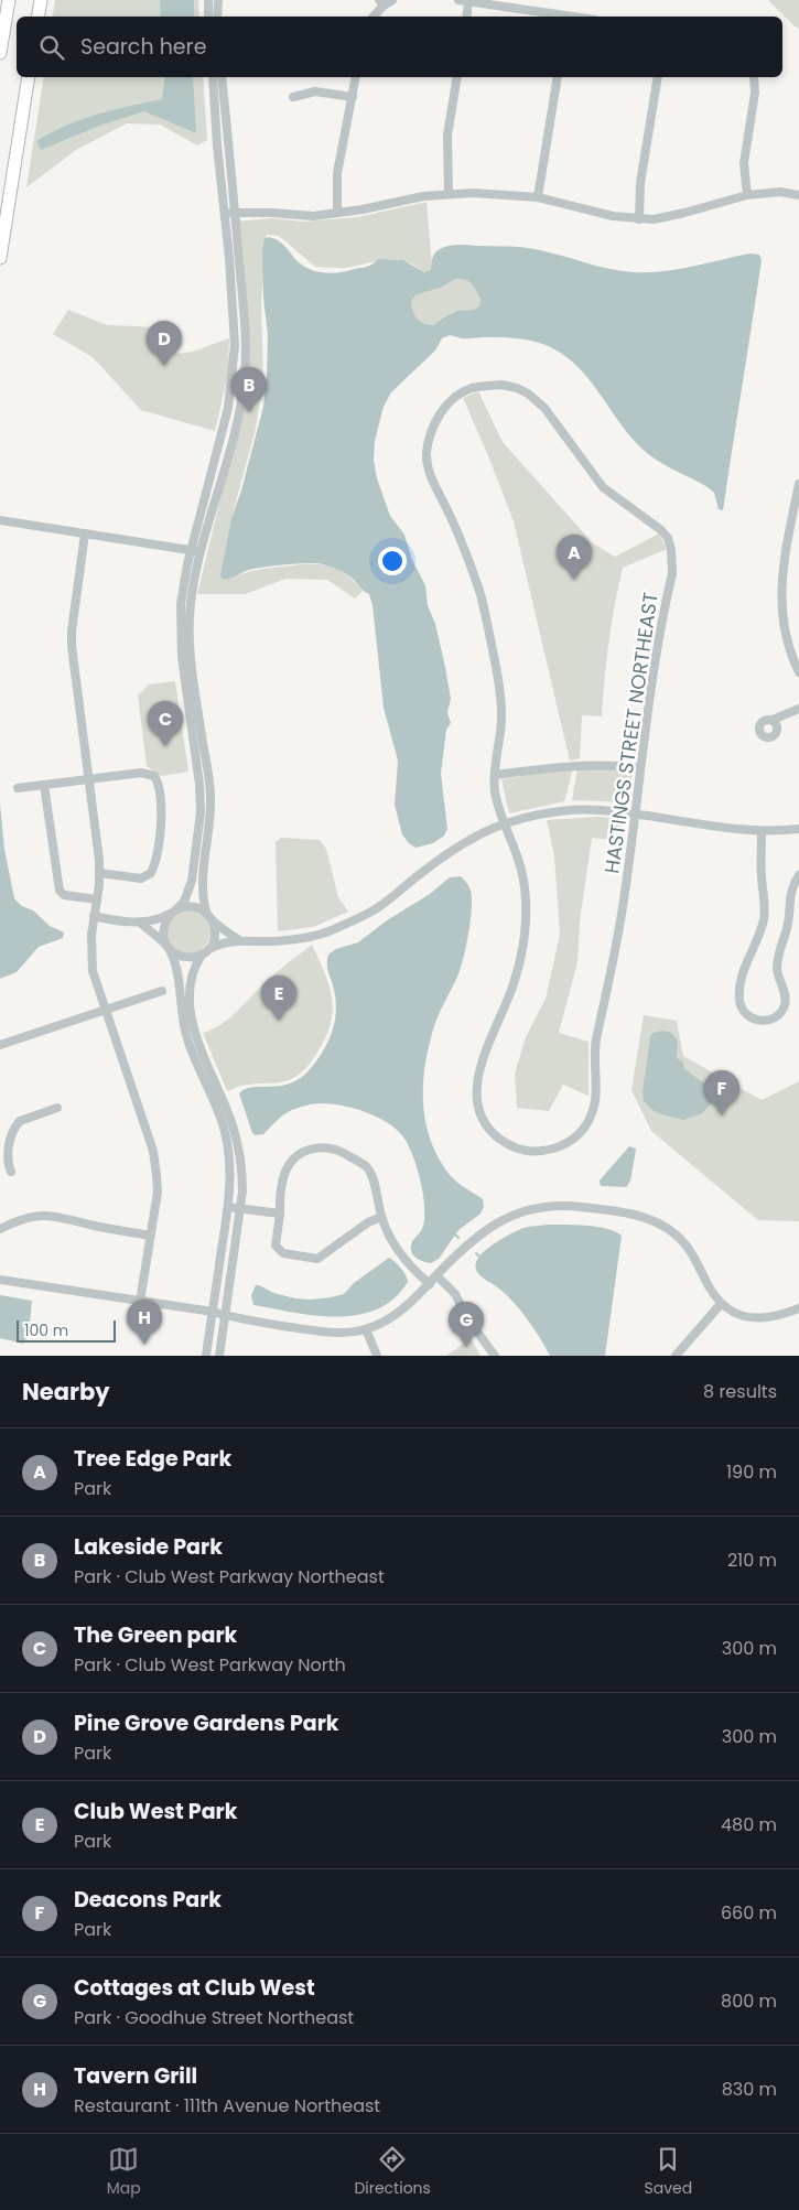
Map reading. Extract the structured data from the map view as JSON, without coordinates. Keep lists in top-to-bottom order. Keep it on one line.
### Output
{"streets":{"street":["HASTINGS STREET NORTHEAST"]},"scale_bar":"100 m","page":{"search":"Search here","pins":["D","B","A","C","E","F","H","G"],"scale":"100 m","heading":["Nearby","8 results"],"list":[{"mark":"A","name":"Tree Edge Park","note":"Park","value":"190 m"},{"mark":"B","name":"Lakeside Park","note":"Park · Club West Parkway Northeast","value":"210 m"},{"mark":"C","name":"The Green park","note":"Park · Club West Parkway North","value":"300 m"},{"mark":"D","name":"Pine Grove Gardens Park","note":"Park","value":"300 m"},{"mark":"E","name":"Club West Park","note":"Park","value":"480 m"},{"mark":"F","name":"Deacons Park","note":"Park","value":"660 m"},{"mark":"G","name":"Cottages at Club West","note":"Park · Goodhue Street Northeast","value":"800 m"},{"mark":"H","name":"Tavern Grill","note":"Restaurant · 111th Avenue Northeast","value":"830 m"}],"nav":["Map","Directions","Saved"]}}
